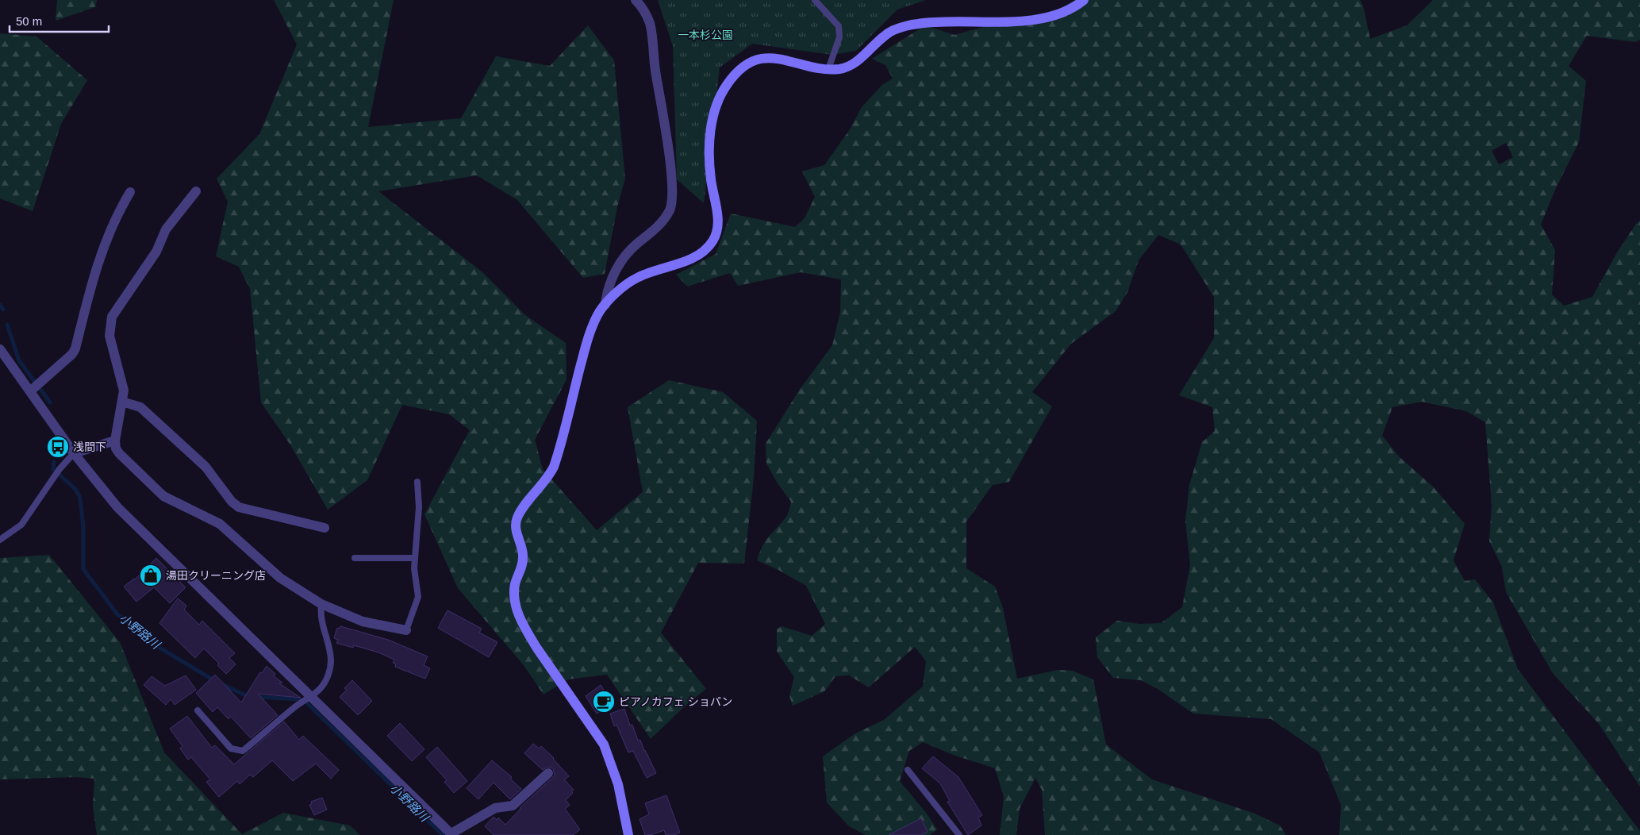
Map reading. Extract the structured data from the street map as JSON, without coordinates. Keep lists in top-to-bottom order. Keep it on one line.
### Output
{"water":["小野路川"],"parks":["一本杉公園"],"places":{"bus stop":["浅間下"],"shop":["湯田クリーニング店"],"cafe":["ピアノカフェ ショパン"]},"scale_bar":"50 m"}
